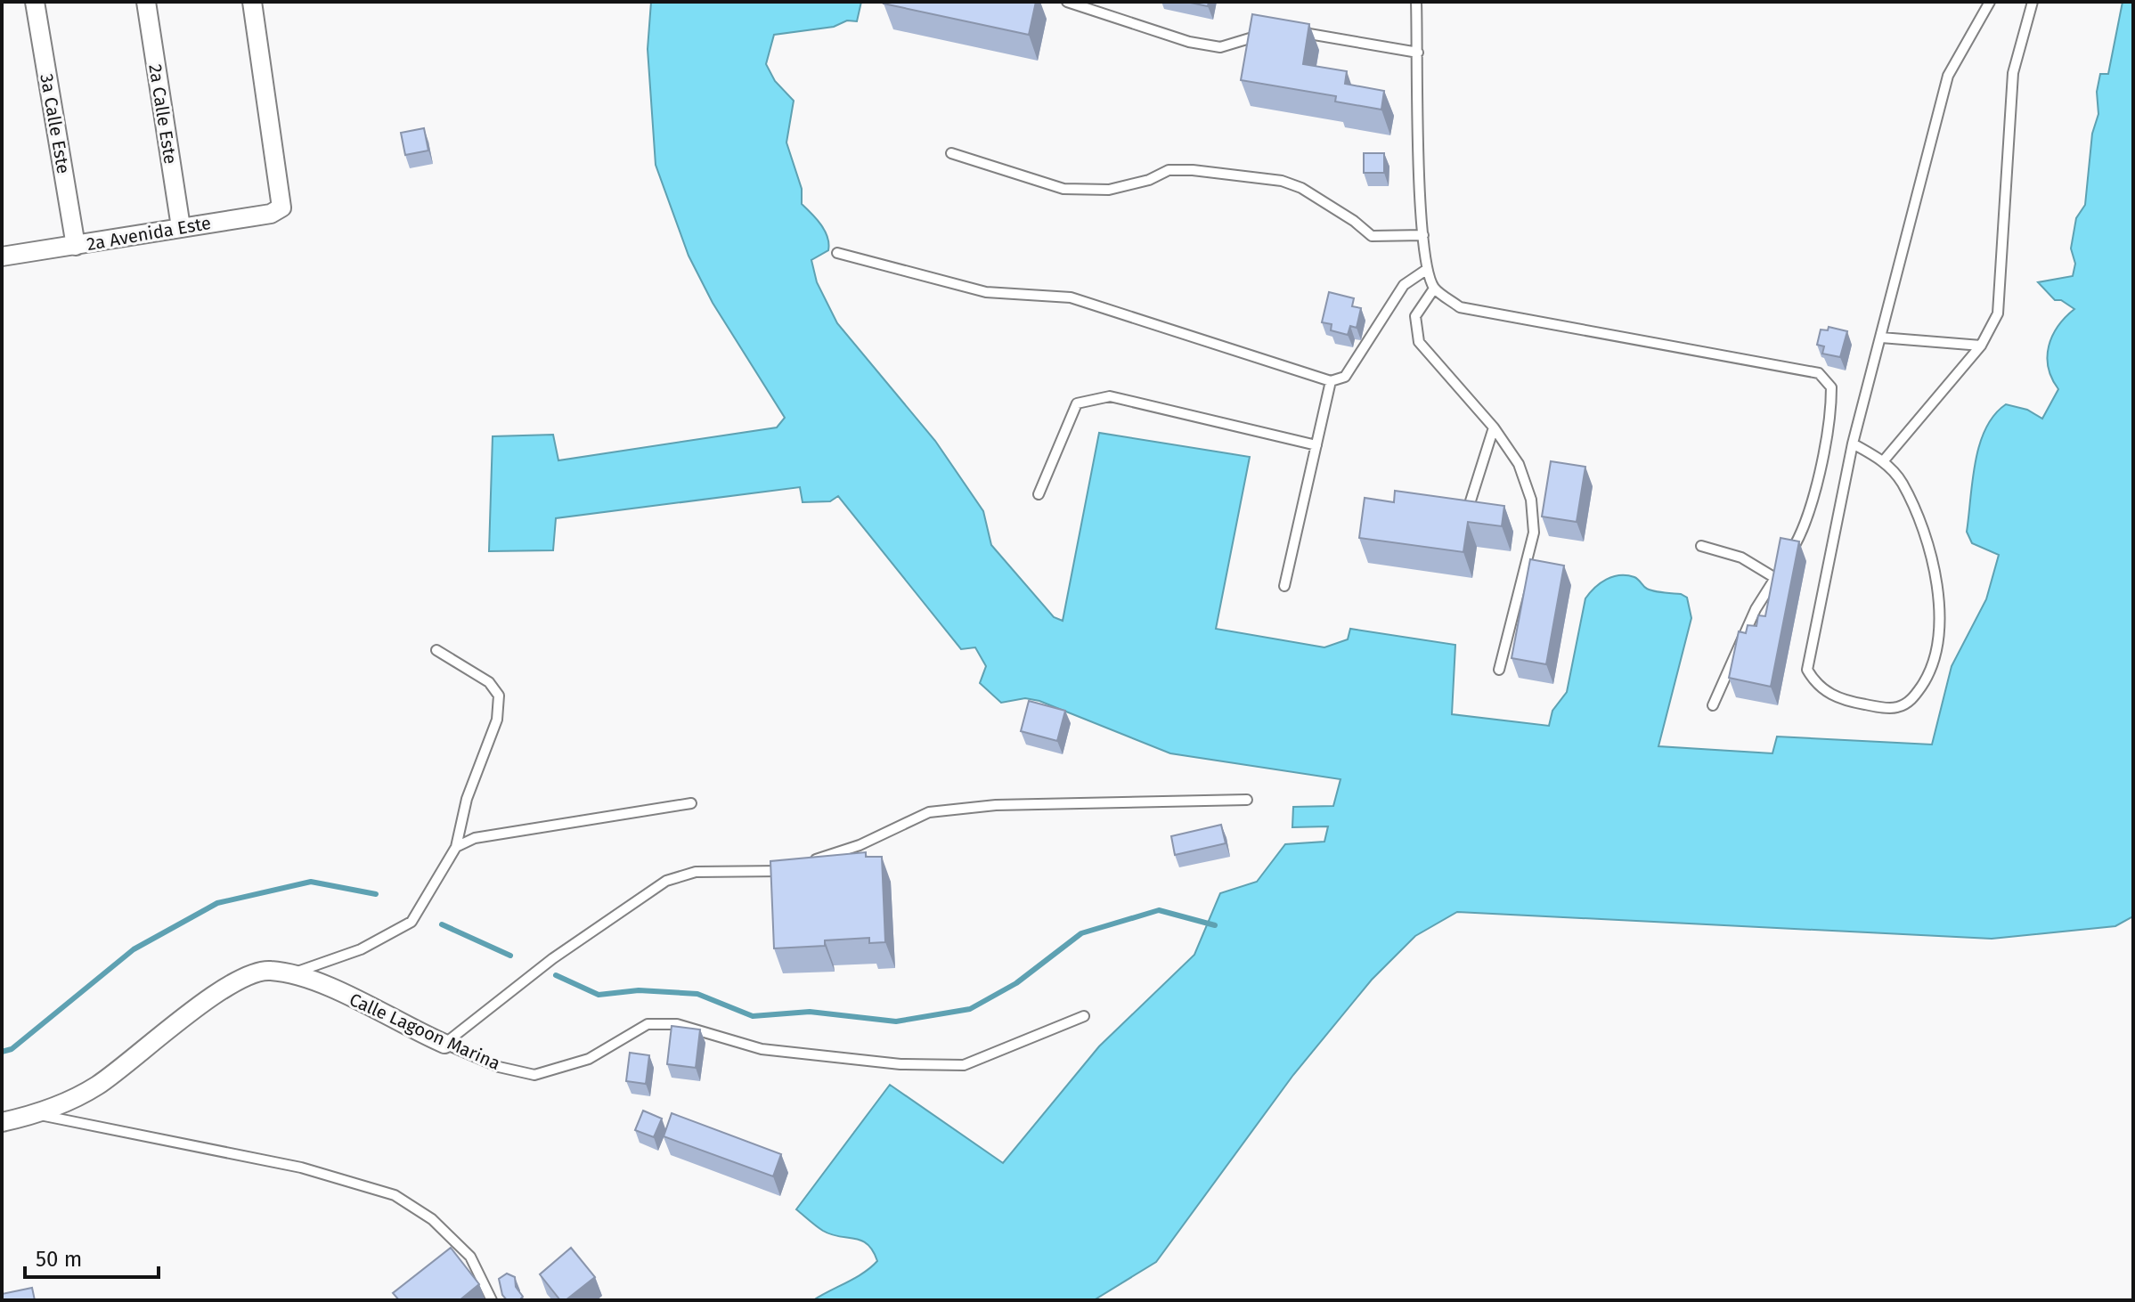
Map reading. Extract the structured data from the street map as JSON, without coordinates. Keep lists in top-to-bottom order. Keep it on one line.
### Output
{"streets":{"street":["2a Calle Este","3a Calle Este","2a Avenida Este","Calle Lagoon Marina"]},"crossings":[["2a Calle Este","2a Avenida Este"],["3a Calle Este","2a Avenida Este"]],"scale_bar":"50 m"}
